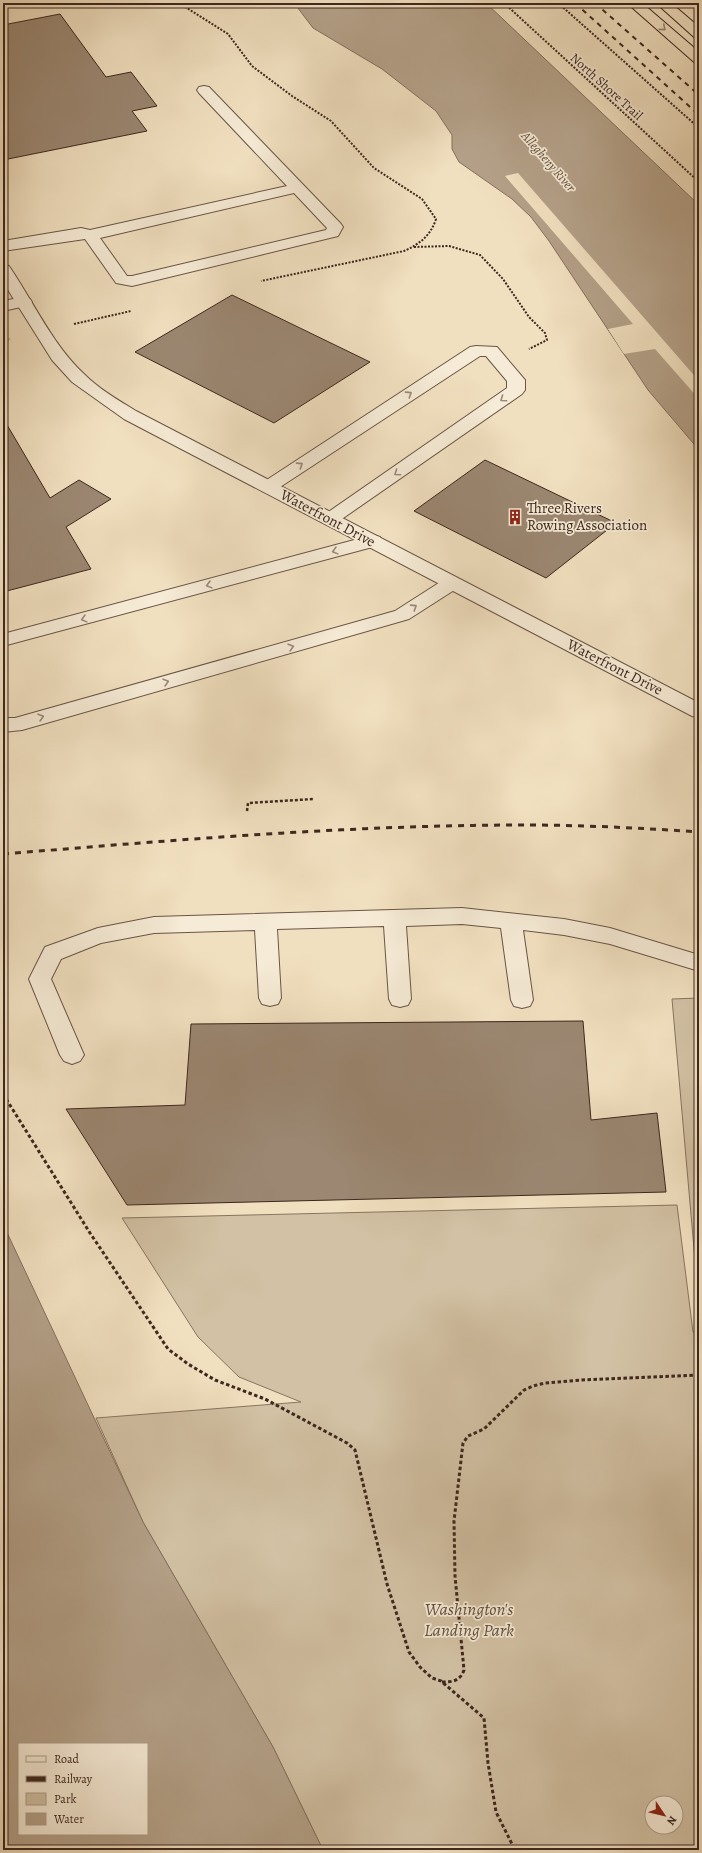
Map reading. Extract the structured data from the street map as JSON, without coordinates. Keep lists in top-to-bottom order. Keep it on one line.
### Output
{"streets":{"street":["Waterfront Drive"],"path":["North Shore Trail"]},"water":["Allegheny River"],"parks":["Washington's Landing Park"],"places":{"building":["Three Rivers Rowing Association"]},"legend":["Road","Railway","Park","Water"],"north":"bottom right"}
